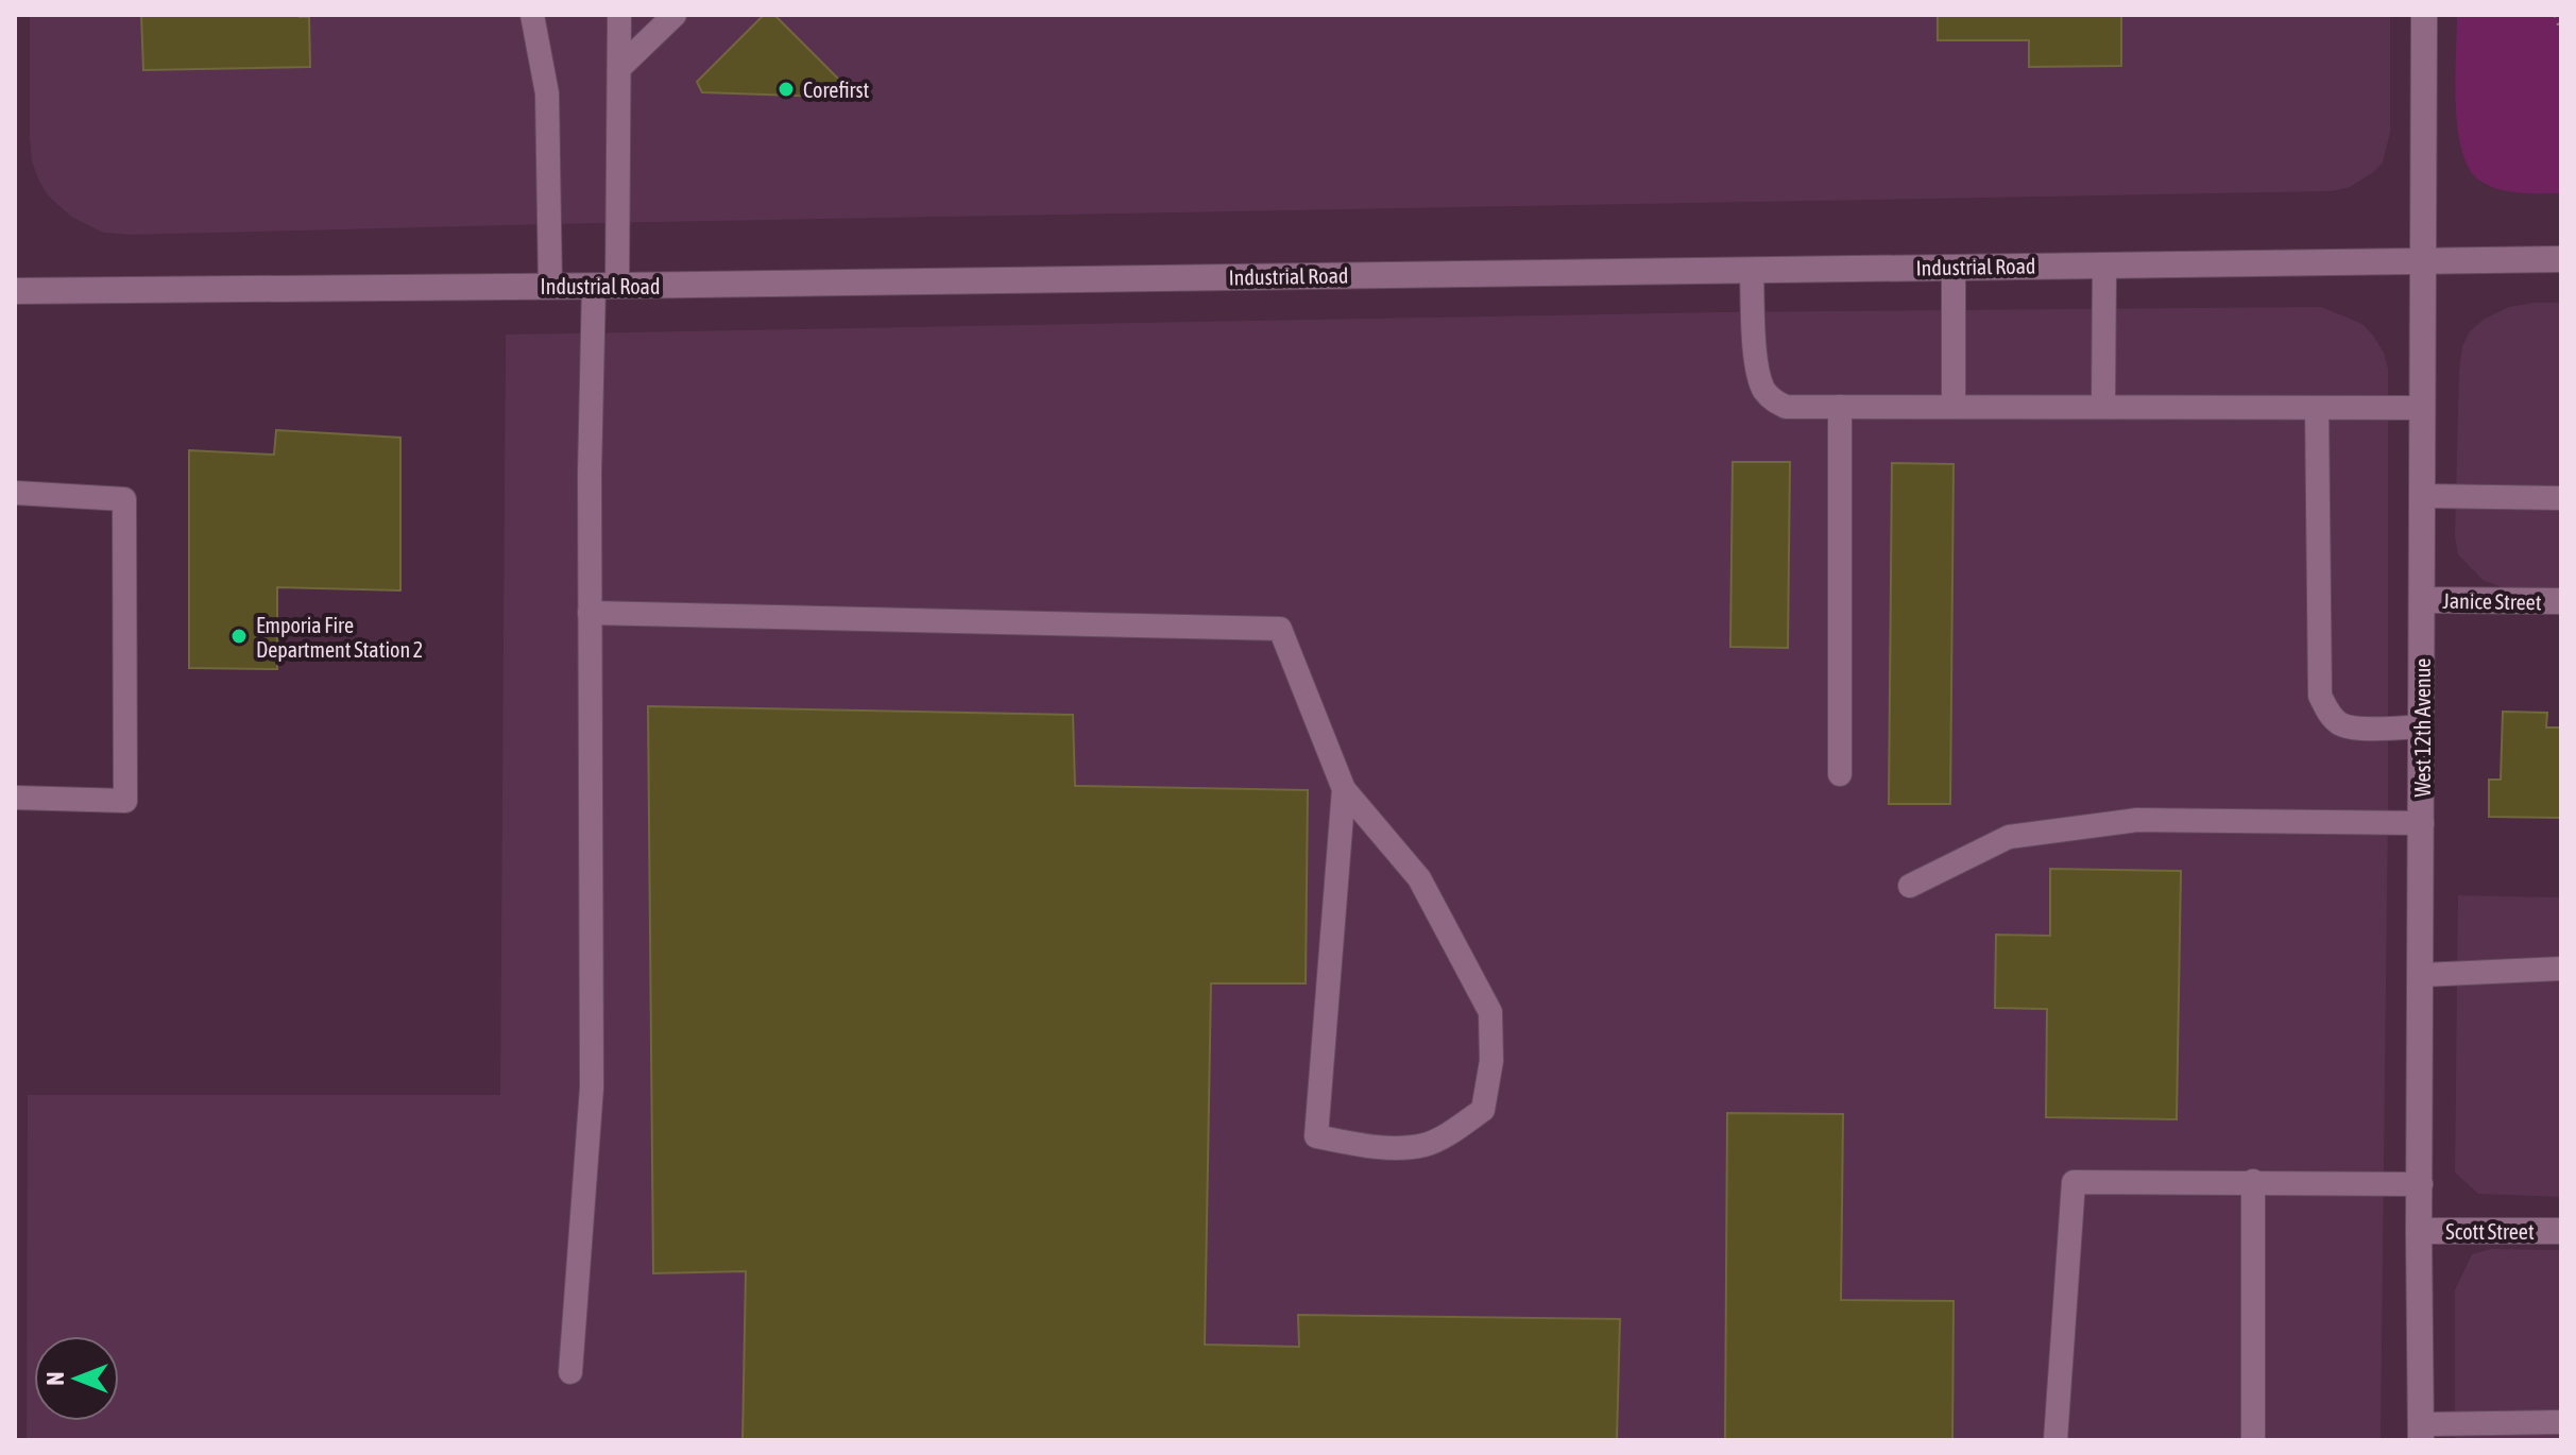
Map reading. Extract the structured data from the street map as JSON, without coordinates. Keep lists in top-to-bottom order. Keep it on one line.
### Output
{"streets":{"main road":["Industrial Road","Janice Street","West 12th Avenue","Scott Street"]},"crossings":[["Industrial Road","West 12th Avenue"],["Janice Street","West 12th Avenue"],["West 12th Avenue","Scott Street"]],"places":["Corefirst","Emporia Fire Department Station 2"],"north":"left"}
